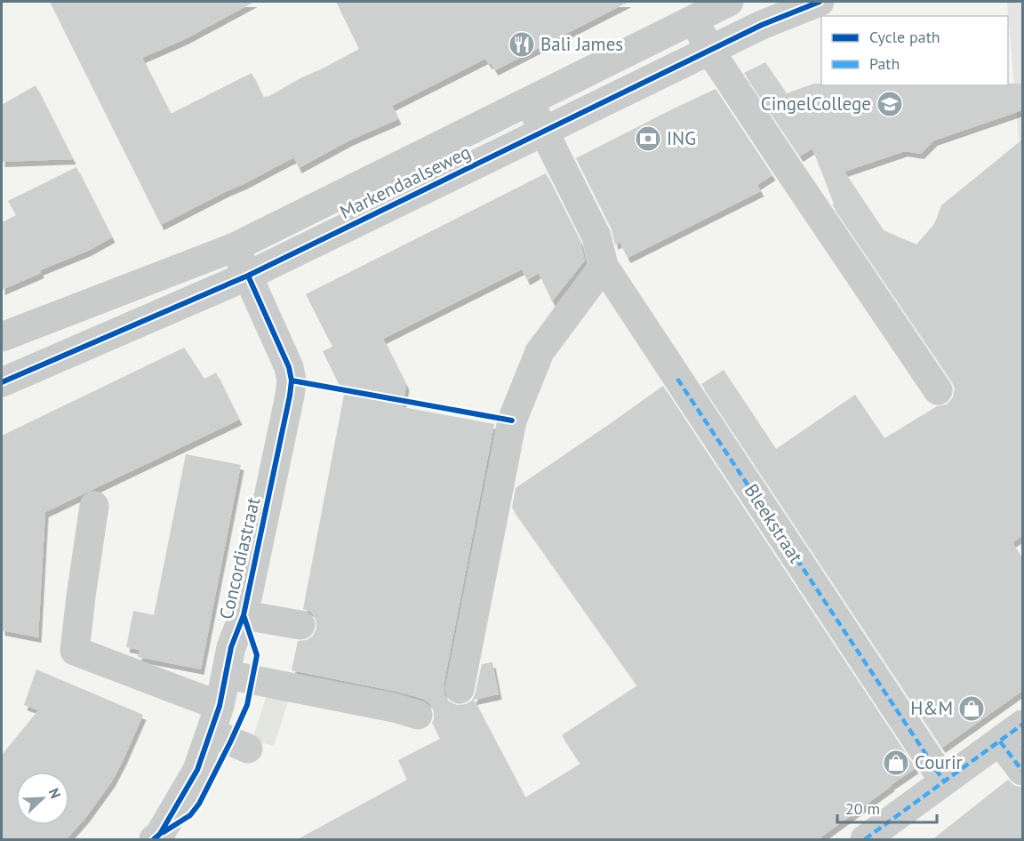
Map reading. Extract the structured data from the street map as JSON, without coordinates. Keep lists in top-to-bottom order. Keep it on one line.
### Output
{"streets":{"street":["Markendaalseweg","Bleekstraat","Concordiastraat"]},"crossings":[["Markendaalseweg","Bleekstraat"],["Markendaalseweg","Concordiastraat"]],"places":{"restaurant":["Bali James"],"school or university":["CingelCollege"],"bank":["ING"],"shop":["H&M","Courir"]},"legend":["Cycle path","Path"],"scale_bar":"20 m","north":"top right"}
